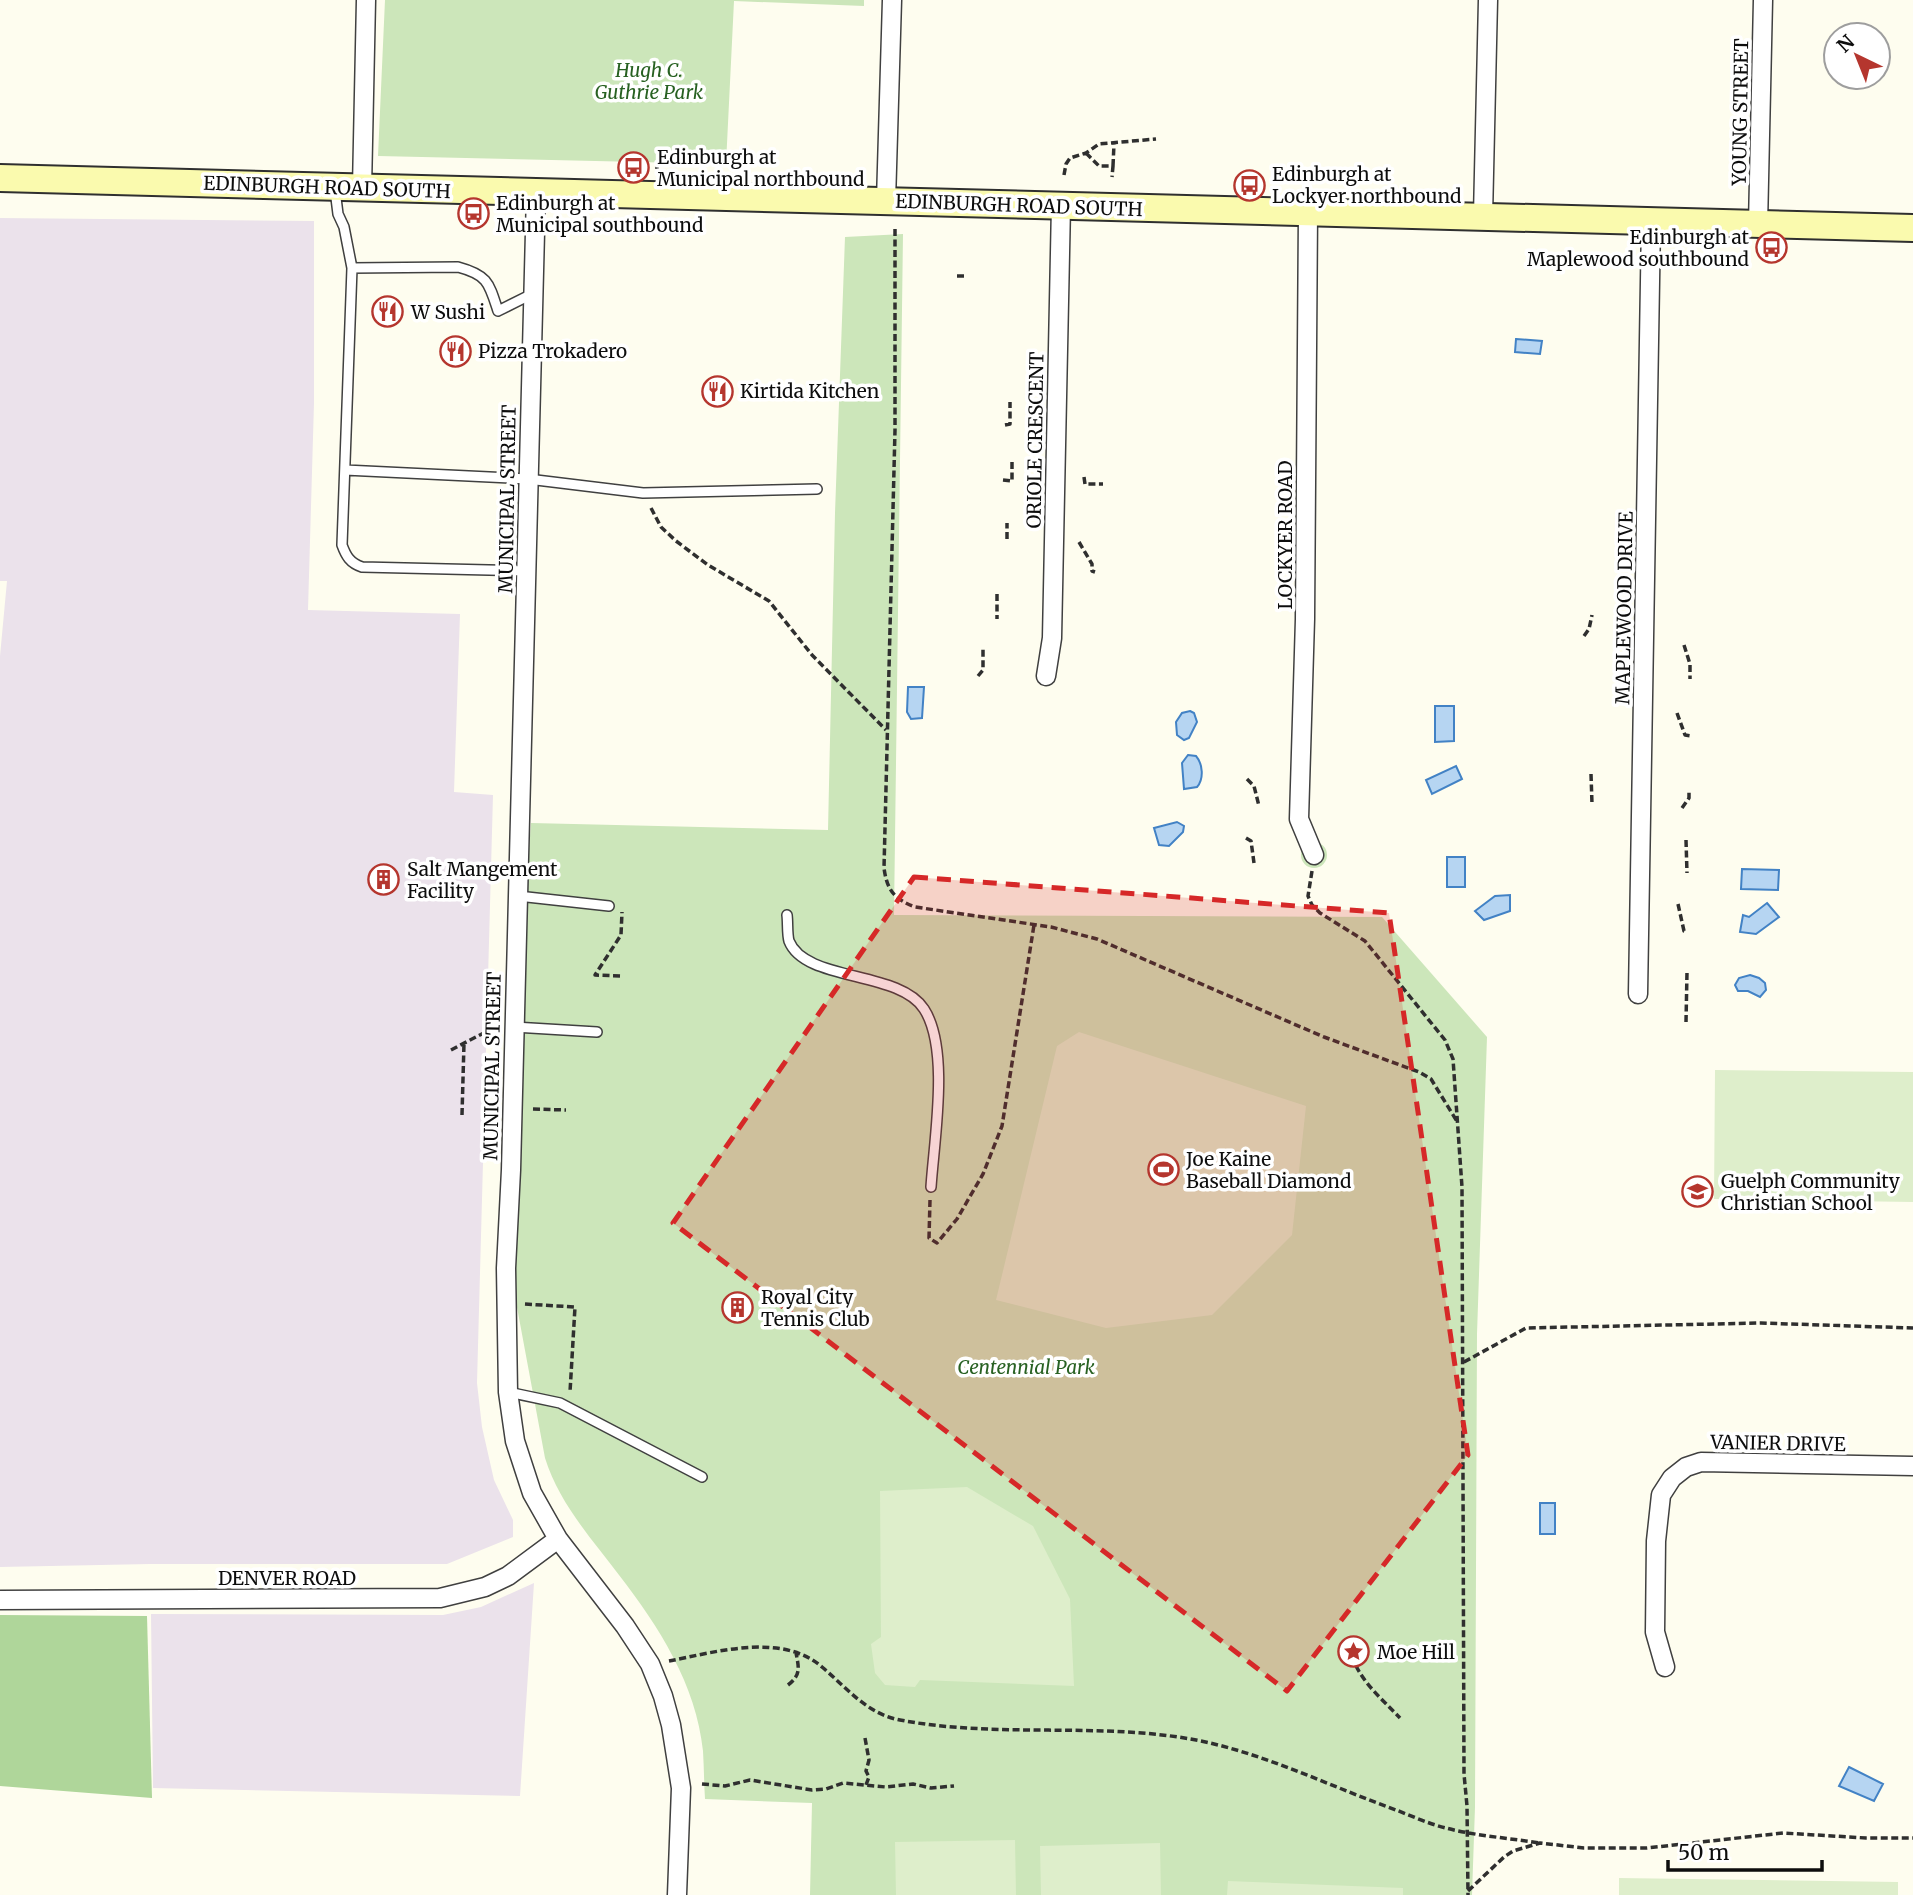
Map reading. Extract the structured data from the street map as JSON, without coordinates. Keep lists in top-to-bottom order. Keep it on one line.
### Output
{"streets":{"main road":["EDINBURGH ROAD SOUTH"],"street":["YOUNG STREET","ORIOLE CRESCENT","MUNICIPAL STREET","LOCKYER ROAD","MAPLEWOOD DRIVE","VANIER DRIVE","DENVER ROAD"]},"crossings":[["YOUNG STREET","EDINBURGH ROAD SOUTH"],["EDINBURGH ROAD SOUTH","ORIOLE CRESCENT"],["EDINBURGH ROAD SOUTH","MUNICIPAL STREET"],["EDINBURGH ROAD SOUTH","LOCKYER ROAD"],["EDINBURGH ROAD SOUTH","MAPLEWOOD DRIVE"],["MUNICIPAL STREET","DENVER ROAD"]],"parks":["Hugh C. Guthrie Park","Centennial Park"],"places":{"bus stop":["Edinburgh at Municipal northbound","Edinburgh at Lockyer northbound","Edinburgh at Municipal southbound","Edinburgh at Maplewood southbound"],"restaurant":["W Sushi","Pizza Trokadero","Kirtida Kitchen"],"building":["Salt Mangement Facility","Royal City Tennis Club"],"sports":["Joe Kaine Baseball Diamond"],"school or university":["Guelph Community Christian School"],"place":["Moe Hill"]},"scale_bar":"50 m","north":"top left"}
